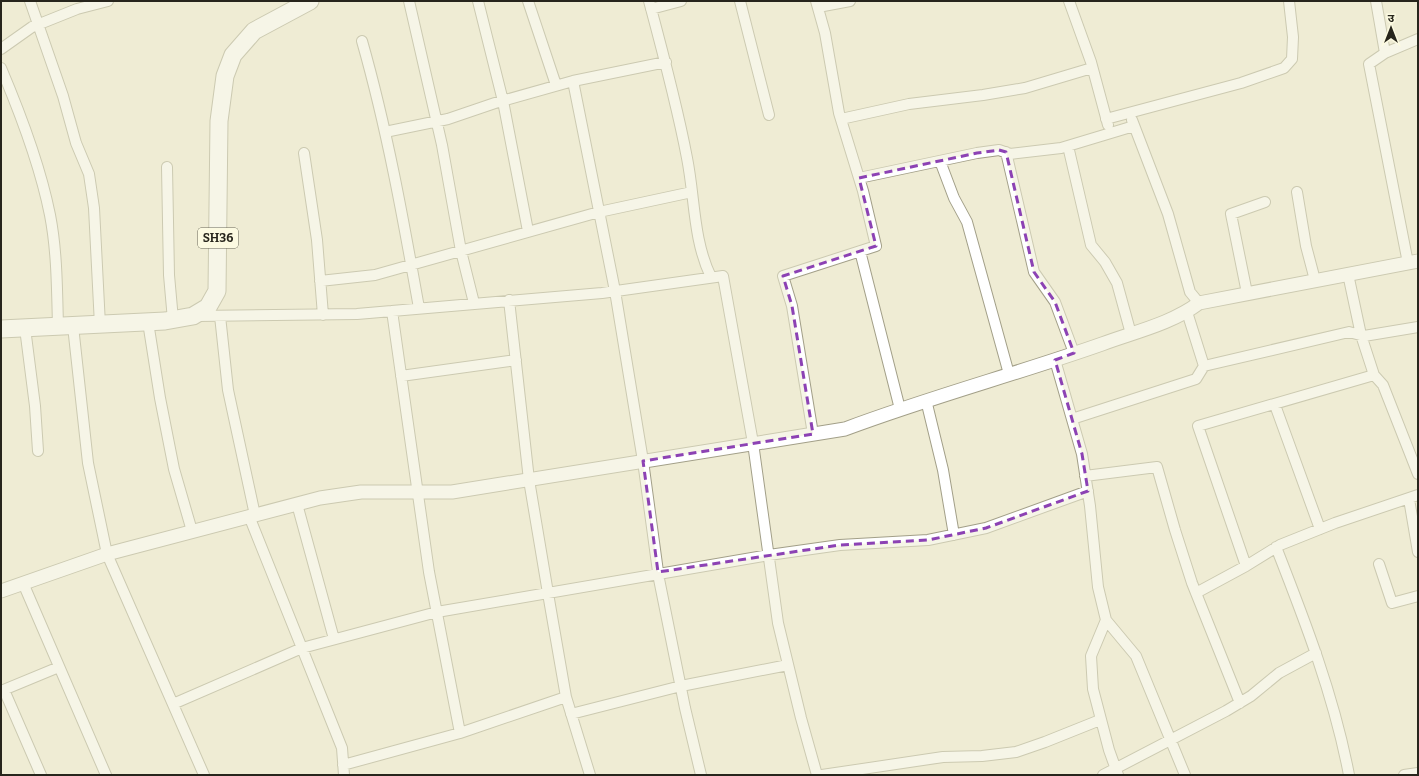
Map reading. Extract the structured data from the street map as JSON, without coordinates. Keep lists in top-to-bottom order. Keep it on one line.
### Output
{"streets":{"highway":["SH36"]},"north":"top"}
